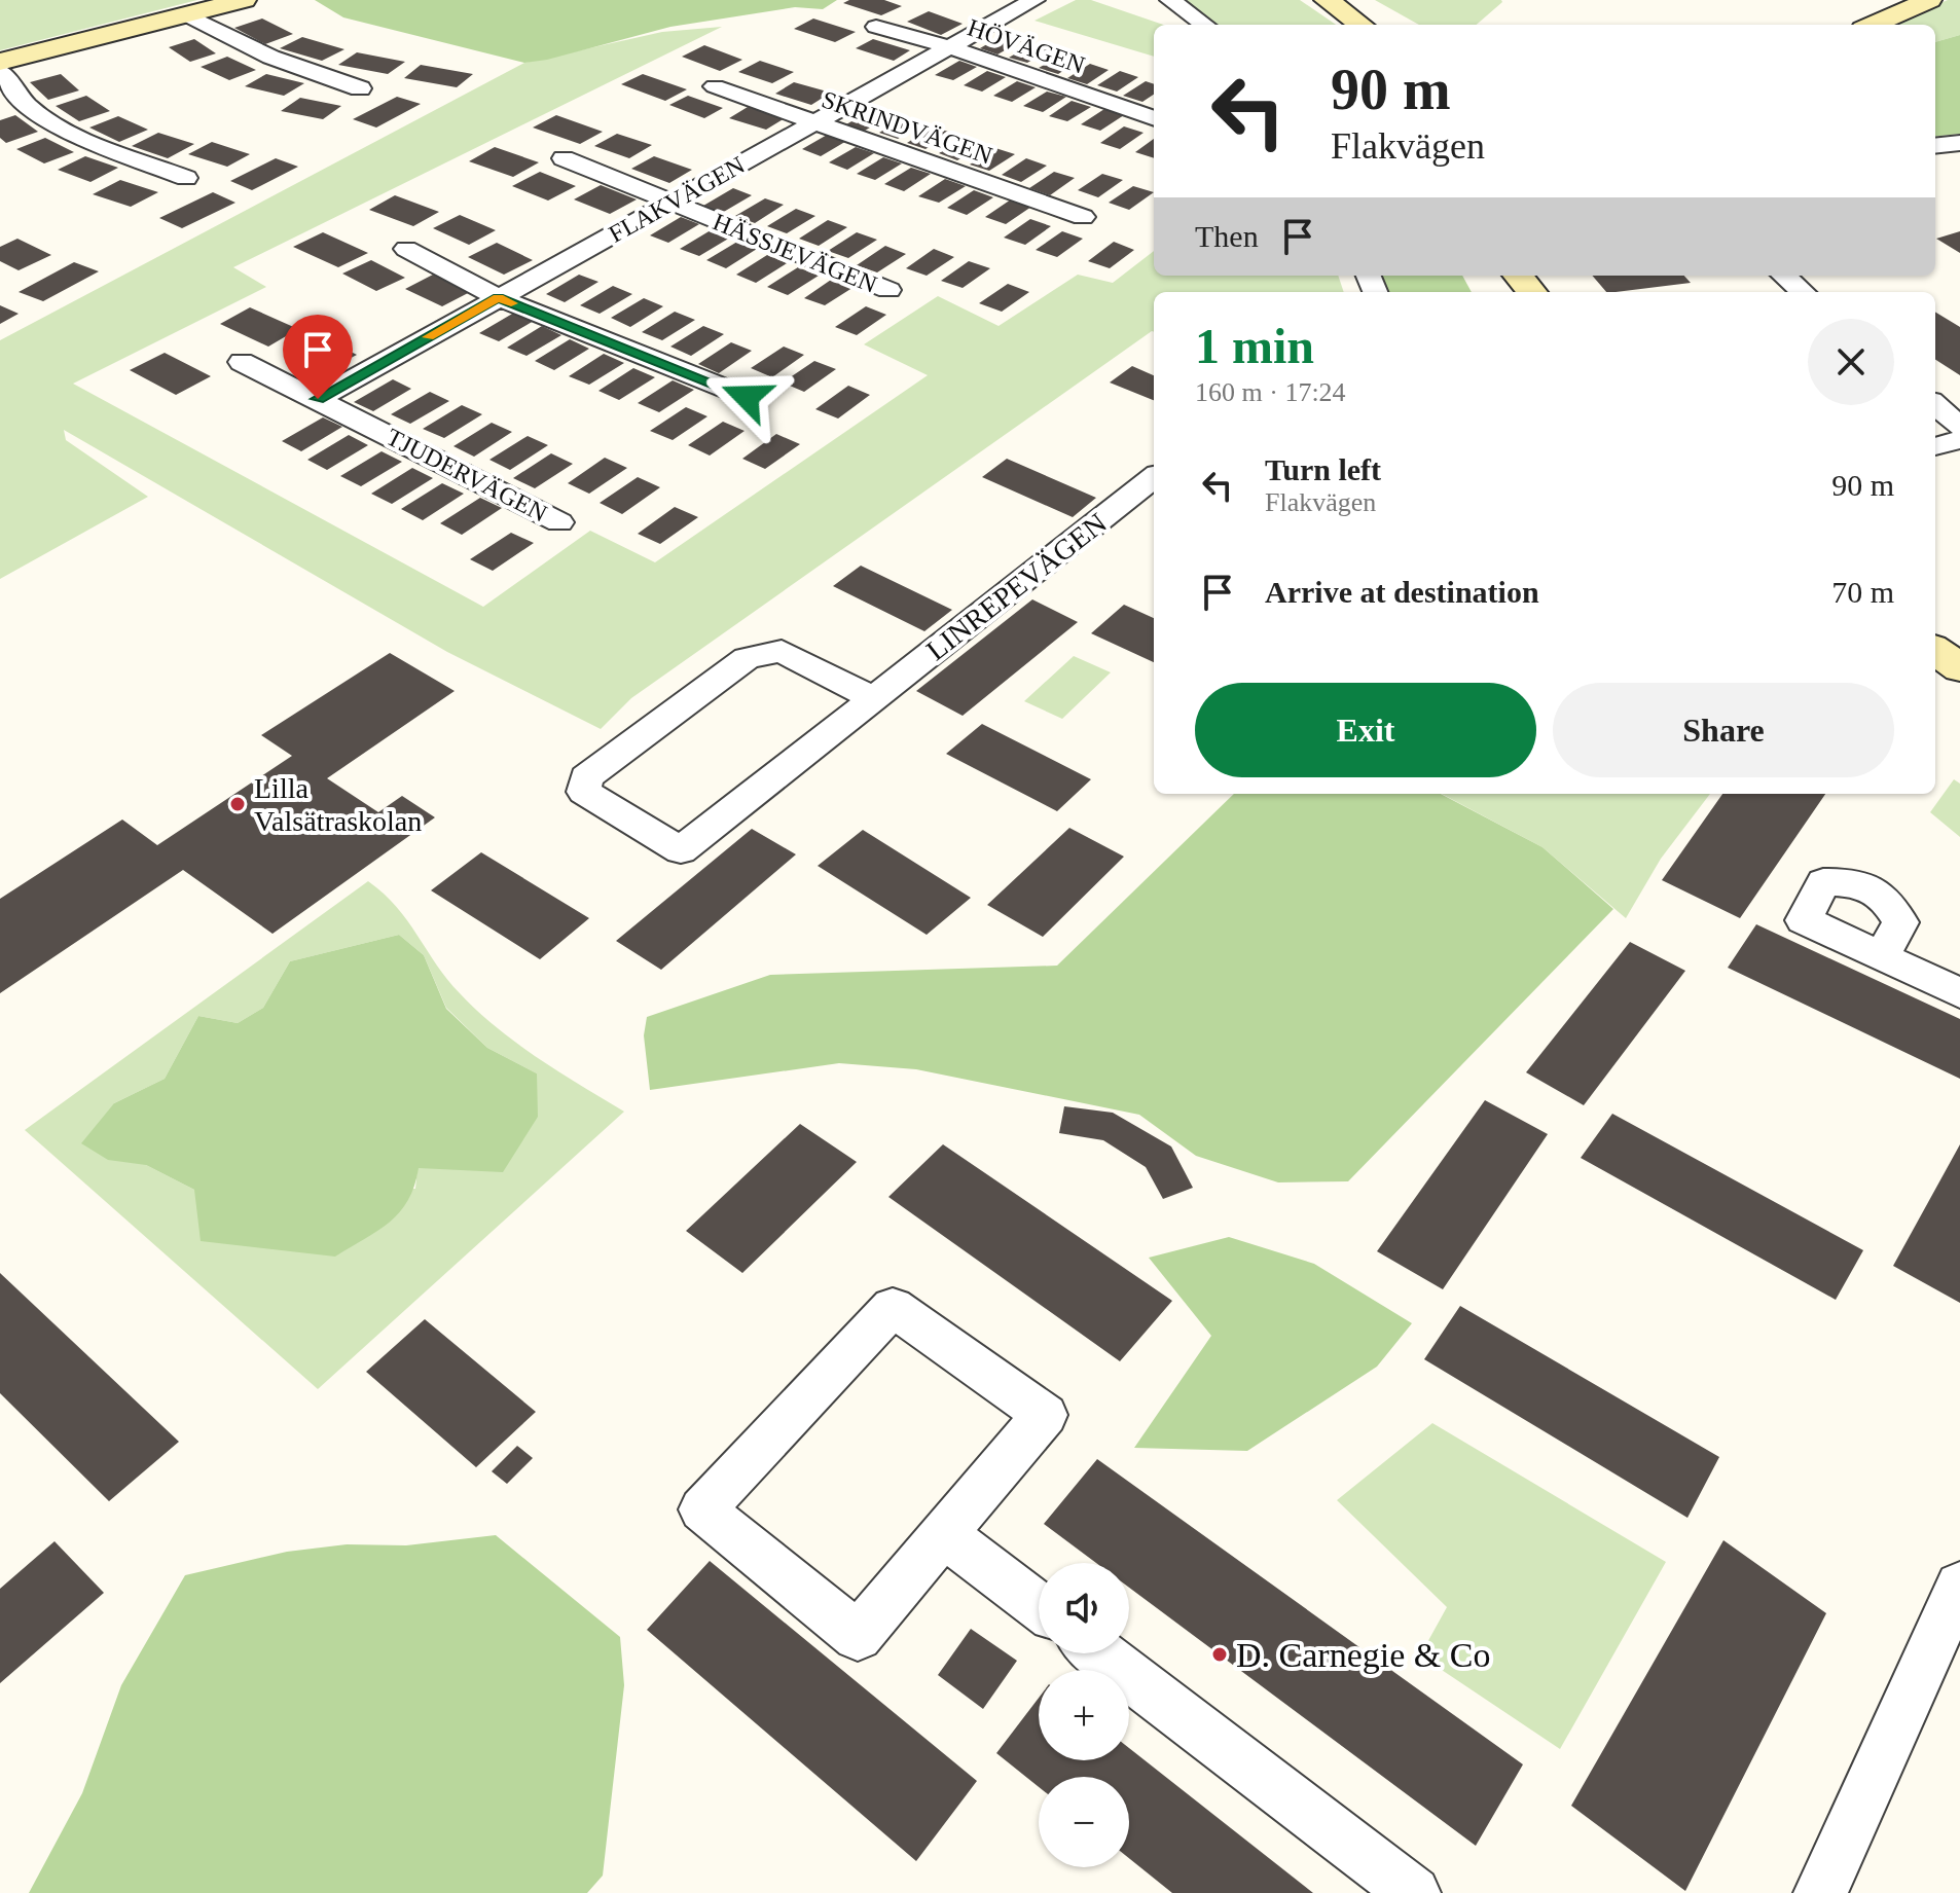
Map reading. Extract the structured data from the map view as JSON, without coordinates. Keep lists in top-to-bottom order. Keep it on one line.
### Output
{"streets":{"street":["HÖVÄGEN","SKRINDVÄGEN","FLAKVÄGEN","HÄSSJEVÄGEN","TJUDERVÄGEN","LINREPEVÄGEN"]},"crossings":[["HÖVÄGEN","FLAKVÄGEN"],["SKRINDVÄGEN","FLAKVÄGEN"],["FLAKVÄGEN","HÄSSJEVÄGEN"],["FLAKVÄGEN","TJUDERVÄGEN"]],"places":["Lilla Valsätraskolan","D. Carnegie & Co"],"page":{"turn":["90 m","Flakvägen"],"then":"Then","heading":["1 min","160 m · 17:24"],"list":[{"name":"Turn left","note":"Flakvägen","value":"90 m"},{"name":"Arrive at destination","value":"70 m"}],"buttons":["Exit","Share"],"map_buttons":["+","−"]}}
